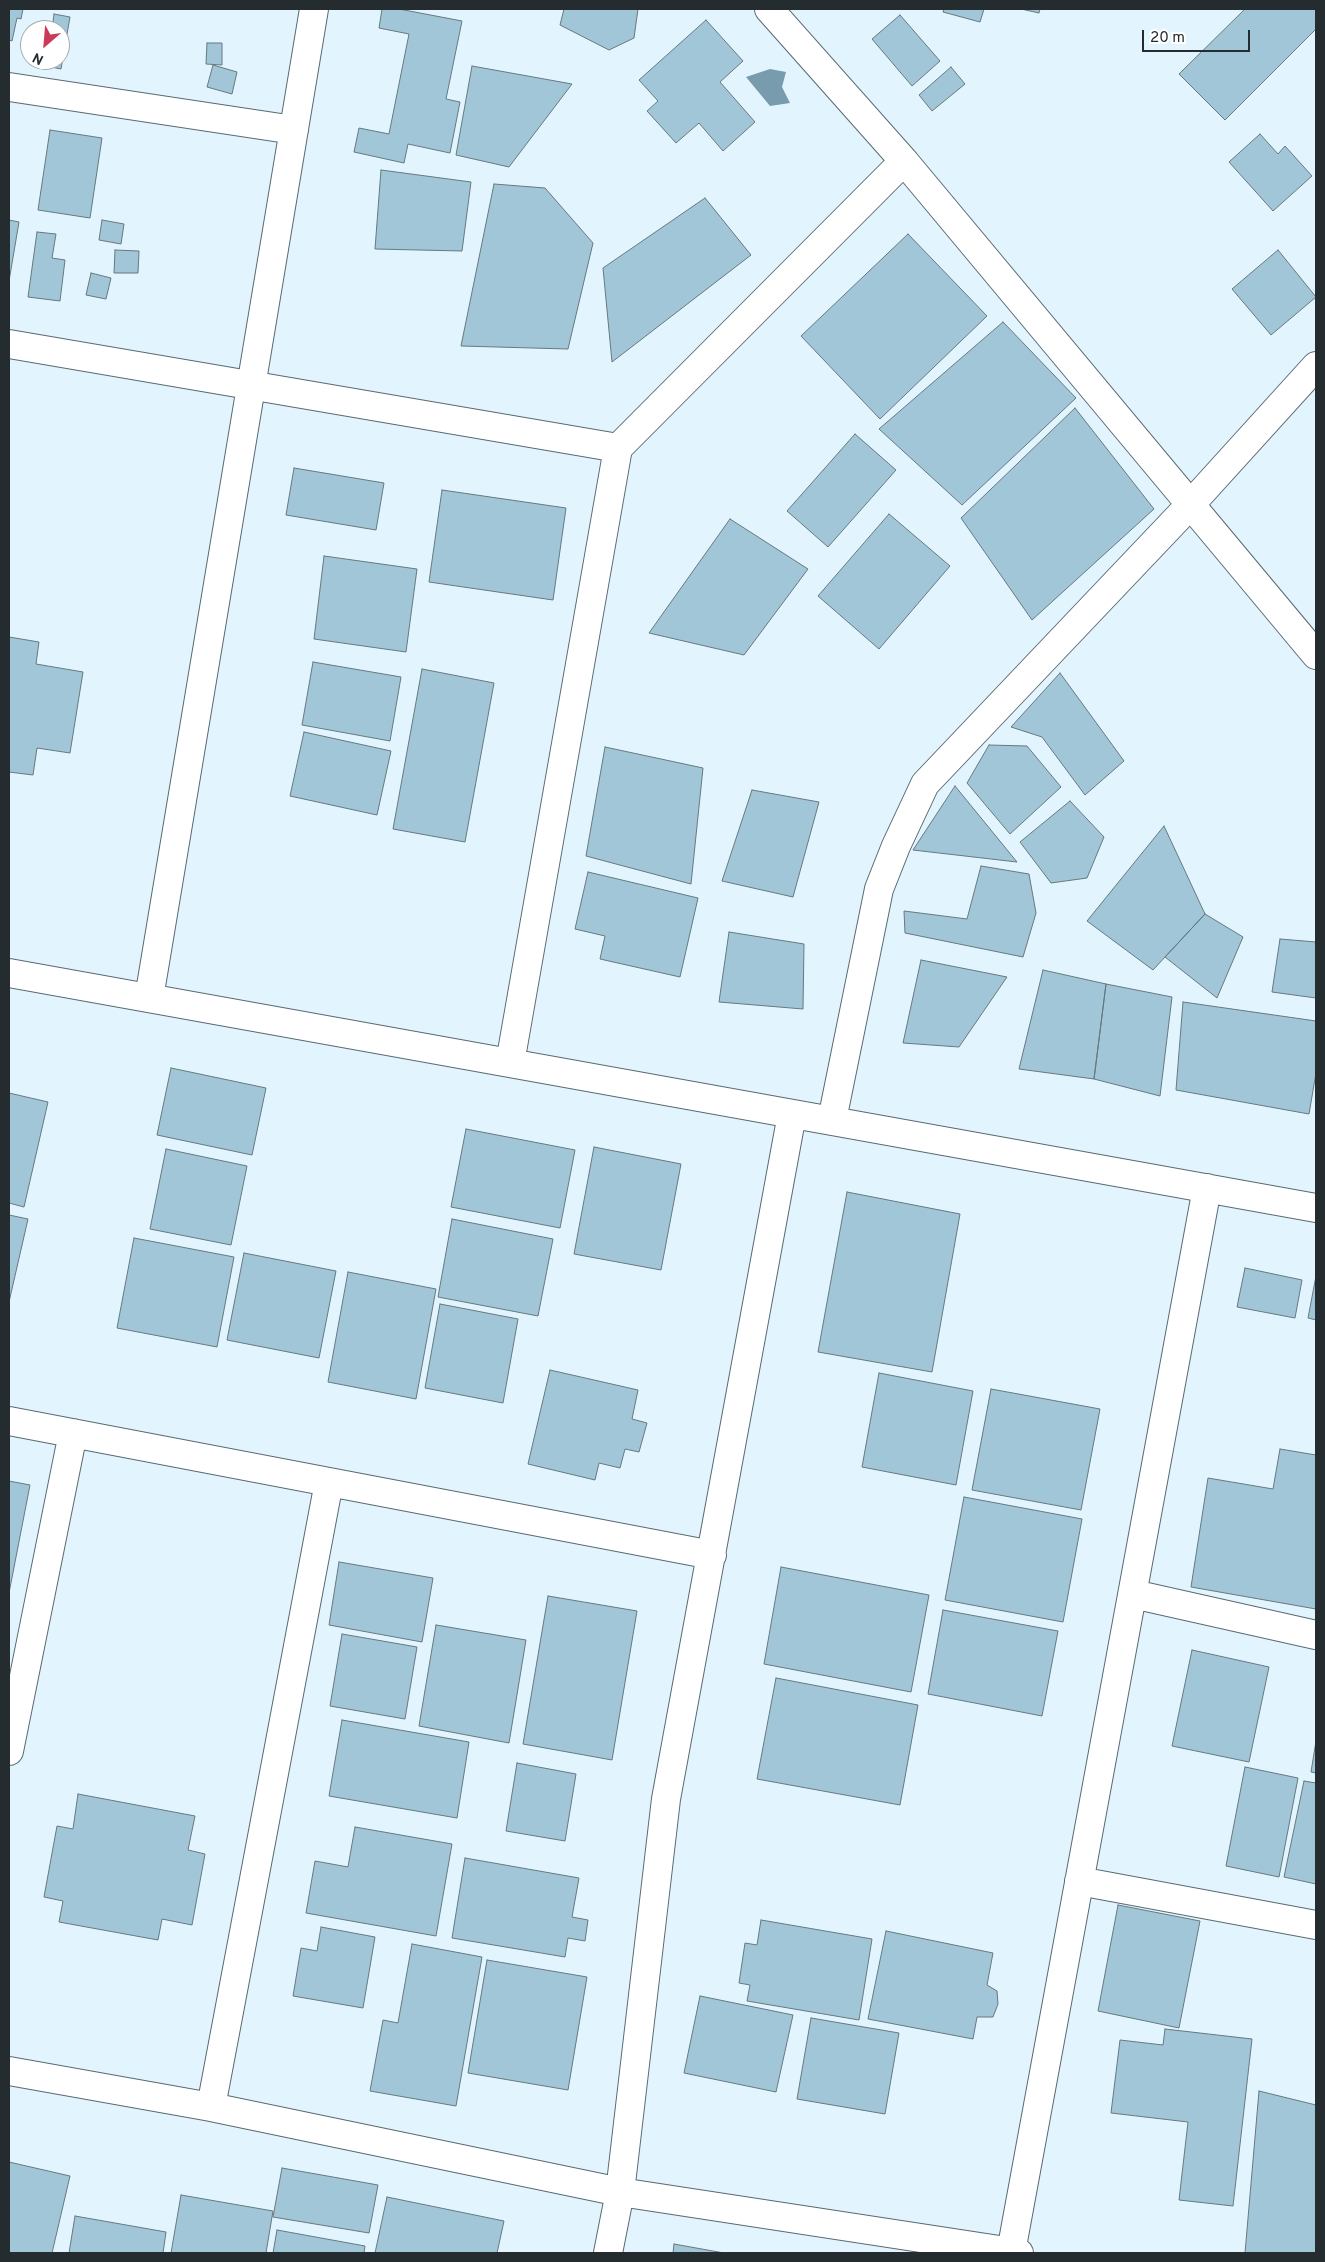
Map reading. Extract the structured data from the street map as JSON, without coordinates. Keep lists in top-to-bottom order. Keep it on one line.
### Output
{"scale_bar":"20 m","north":"bottom left"}
